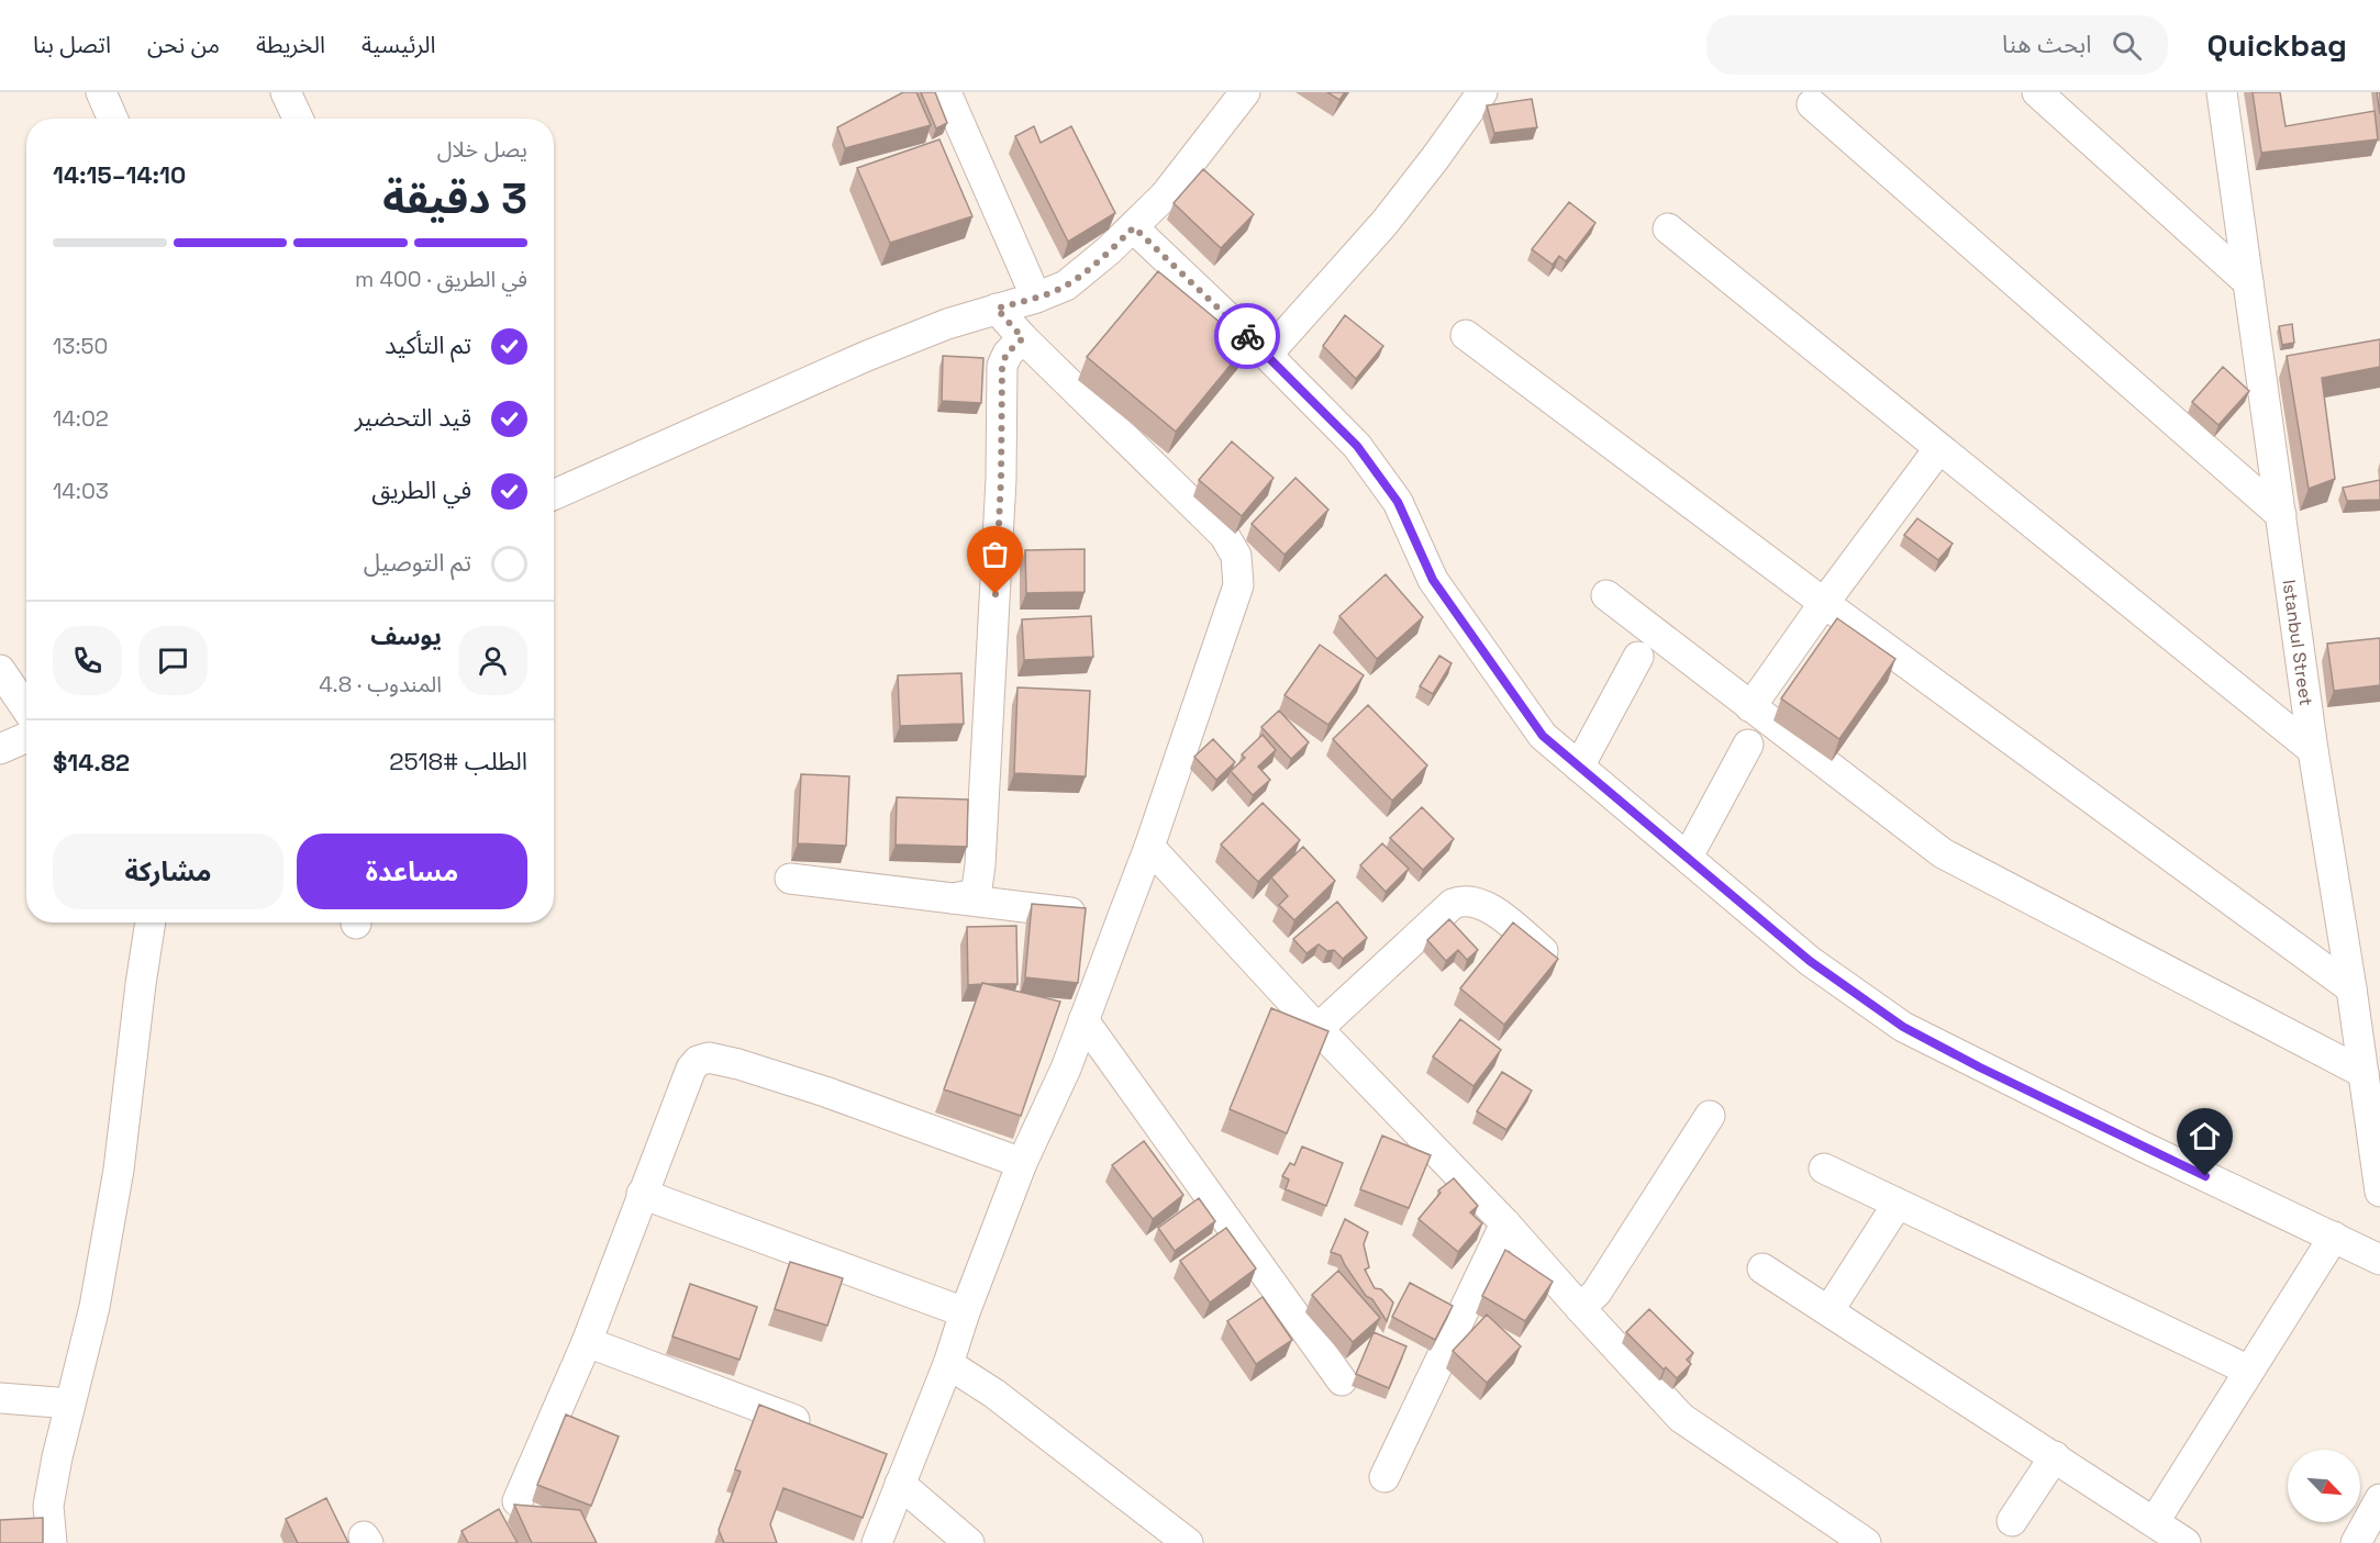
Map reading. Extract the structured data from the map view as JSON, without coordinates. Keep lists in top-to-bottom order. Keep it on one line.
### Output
{"streets":{"street":["Istanbul Street"]},"north":"bottom right","page":{"header":"Quickbag","search":"ابحث هنا","nav":["الرئيسية","الخريطة","من نحن","اتصل بنا"],"heading":["3 دقيقة","يصل خلال","14:10–14:15"],"panel":["يوسف","المندوب · 4.8","الطلب #2518","$14.82"],"bar":"في الطريق · 400 m","list":[["تم التأكيد","13:50"],["قيد التحضير","14:02"],["في الطريق","14:03"],"تم التوصيل"],"buttons":["مساعدة","مشاركة"]}}
